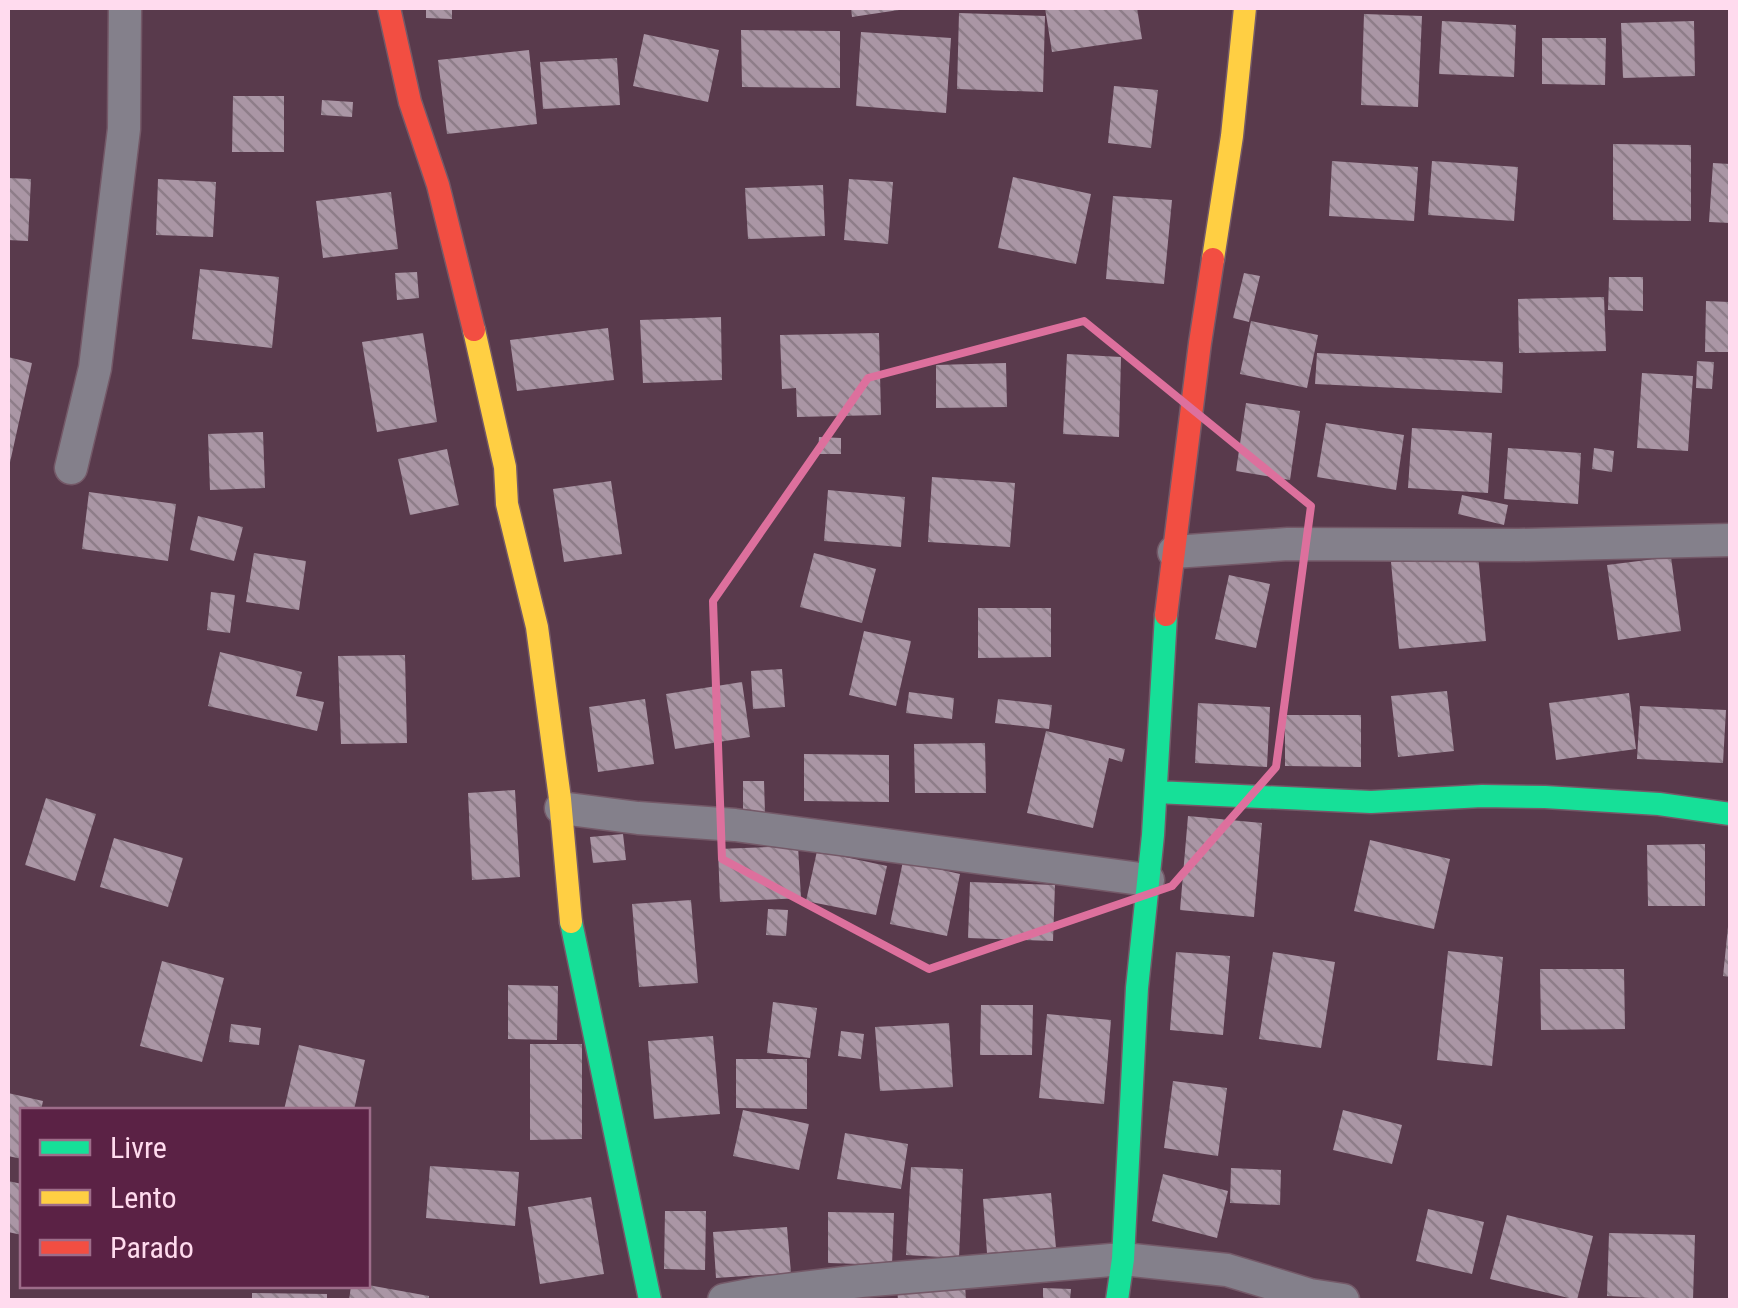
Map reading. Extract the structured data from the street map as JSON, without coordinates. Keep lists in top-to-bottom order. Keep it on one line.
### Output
{"legend":["Livre","Lento","Parado"]}
